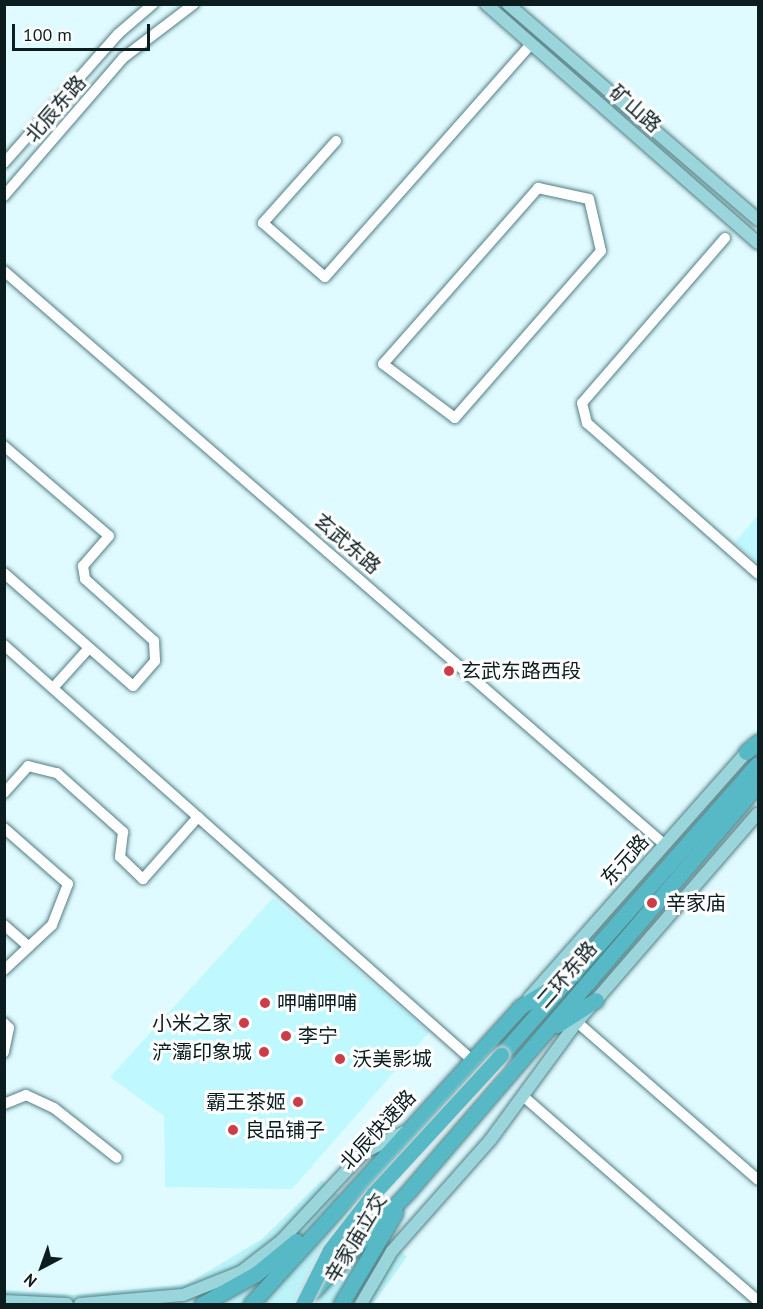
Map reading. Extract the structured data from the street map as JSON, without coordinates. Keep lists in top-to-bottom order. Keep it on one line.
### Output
{"streets":{"highway":["二环东路","北辰快速路","辛家庙立交"],"main road":["矿山路","东元路"],"street":["北辰东路","玄武东路"]},"crossings":[["玄武东路","东元路"],["东元路","北辰快速路"],["二环东路","辛家庙立交"],["北辰快速路","辛家庙立交"]],"places":["玄武东路西段","辛家庙","呷哺呷哺","小米之家","李宁","浐灞印象城","沃美影城","霸王茶姬","良品铺子"],"scale_bar":"100 m","north":"bottom left"}
